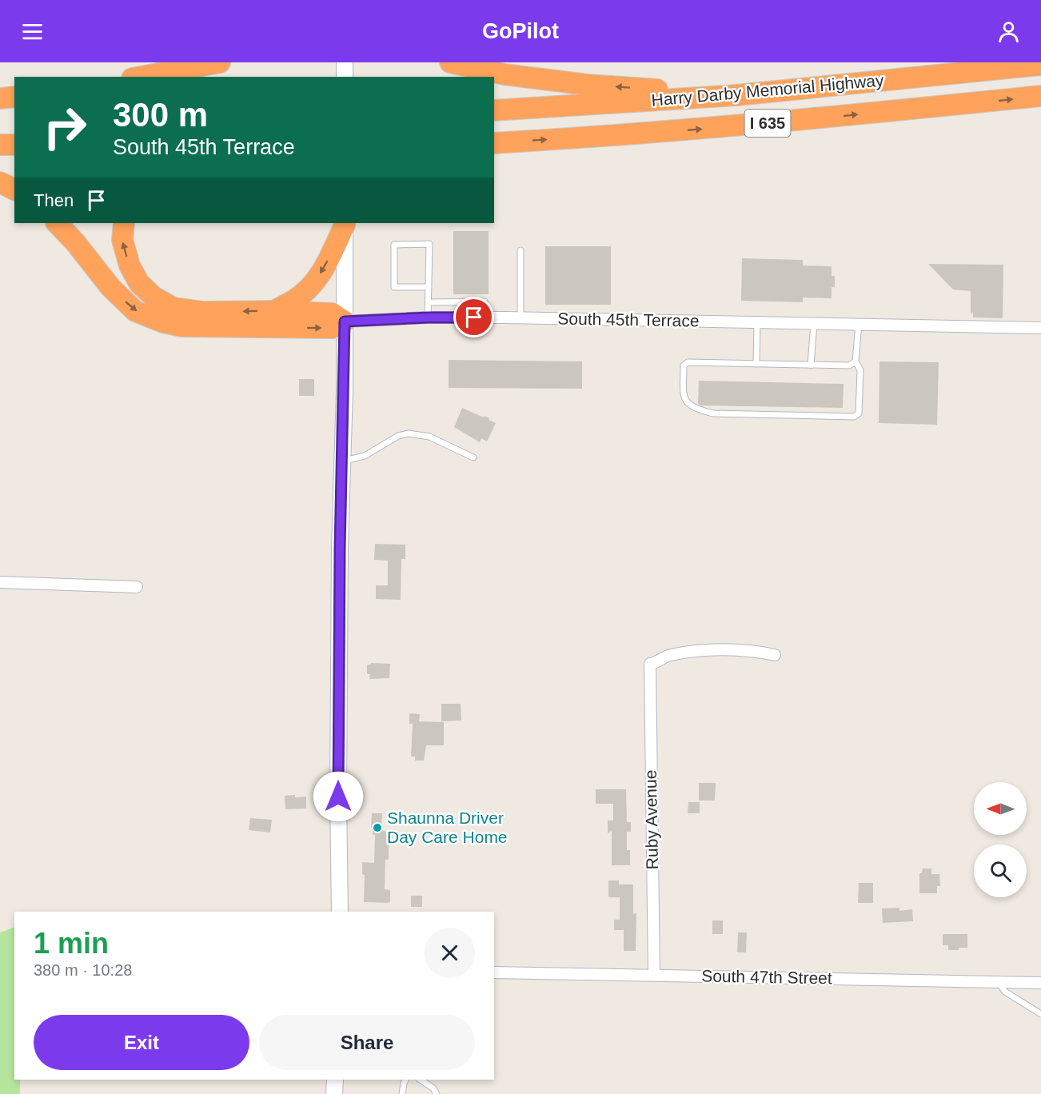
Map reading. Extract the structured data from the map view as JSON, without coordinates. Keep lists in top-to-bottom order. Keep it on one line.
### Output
{"streets":{"highway":["Harry Darby Memorial Highway","I 635"],"street":["South 45th Terrace","Ruby Avenue","South 47th Street"]},"crossings":[["Ruby Avenue","South 47th Street"]],"places":["Shaunna Driver Day Care Home"],"north":"left","page":{"header":"GoPilot","turn":["300 m","South 45th Terrace"],"then":"Then","heading":["1 min","380 m · 10:28"],"buttons":["Exit","Share"]}}
